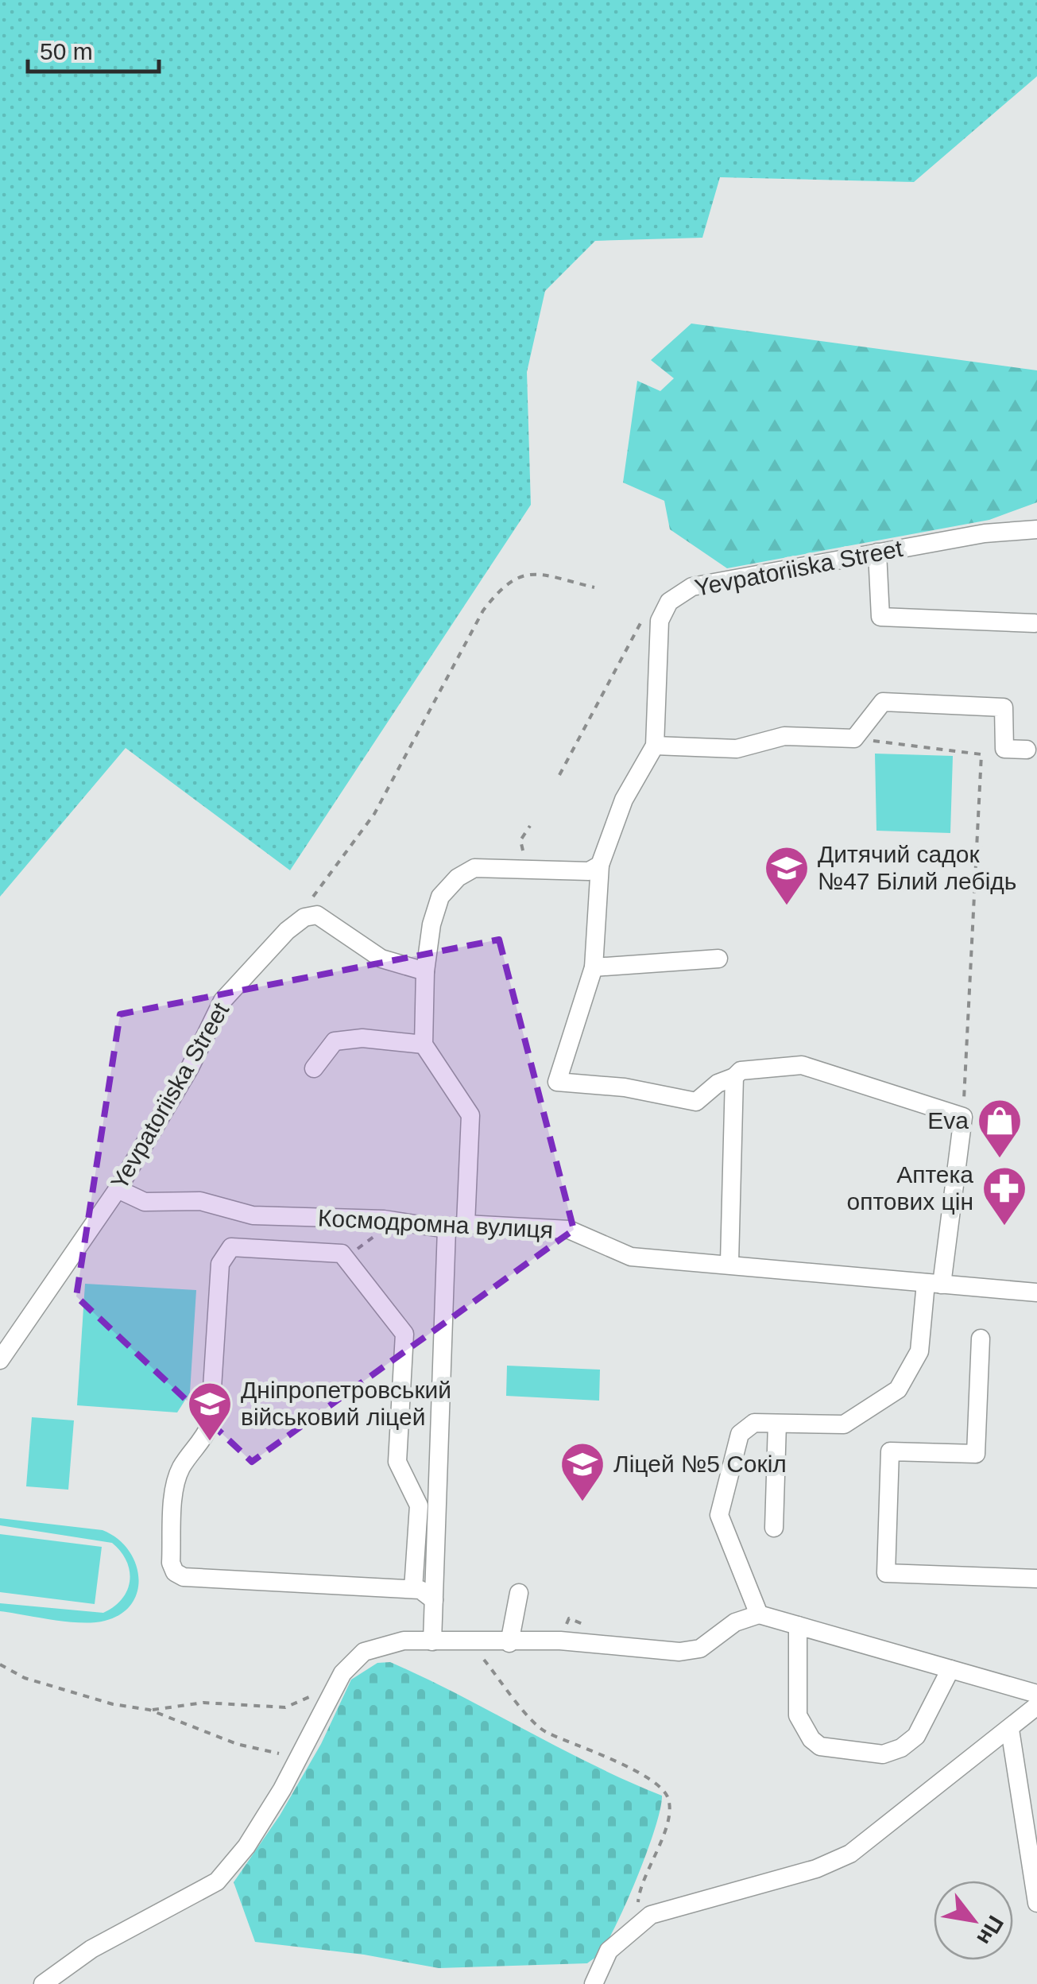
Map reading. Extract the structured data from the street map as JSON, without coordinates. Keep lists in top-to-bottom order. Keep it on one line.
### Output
{"streets":{"street":["Yevpatoriiska Street","Космодромна вулиця"]},"crossings":[["Yevpatoriiska Street","Космодромна вулиця"]],"places":{"school or university":["Дитячий садок №47 Білий лебідь","Дніпропетровський військовий ліцей","Ліцей №5 Сокіл"],"shop":["Eva"],"pharmacy":["Аптека оптових цін"]},"scale_bar":"50 m","north":"bottom right"}
